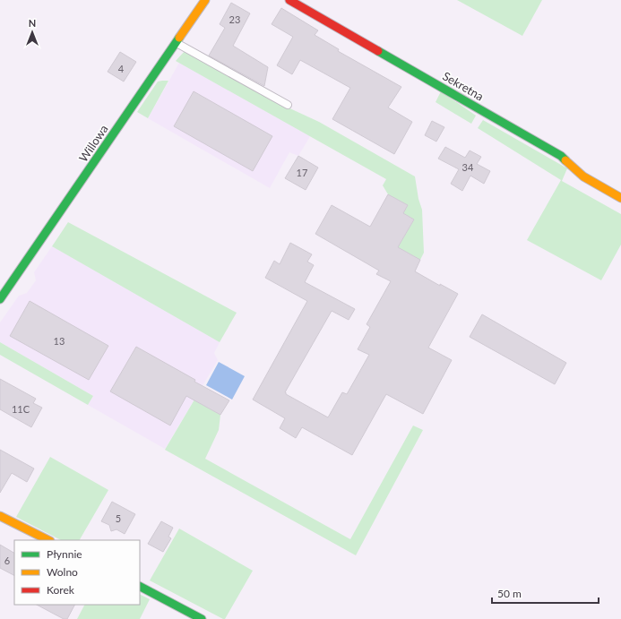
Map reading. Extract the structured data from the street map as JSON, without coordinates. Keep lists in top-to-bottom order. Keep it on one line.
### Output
{"streets":{"street":["Sekretna","Willowa"]},"house_numbers":["23","4","34","17","13","11C","5","6"],"legend":["Płynnie","Wolno","Korek"],"scale_bar":"50 m","north":"top"}
